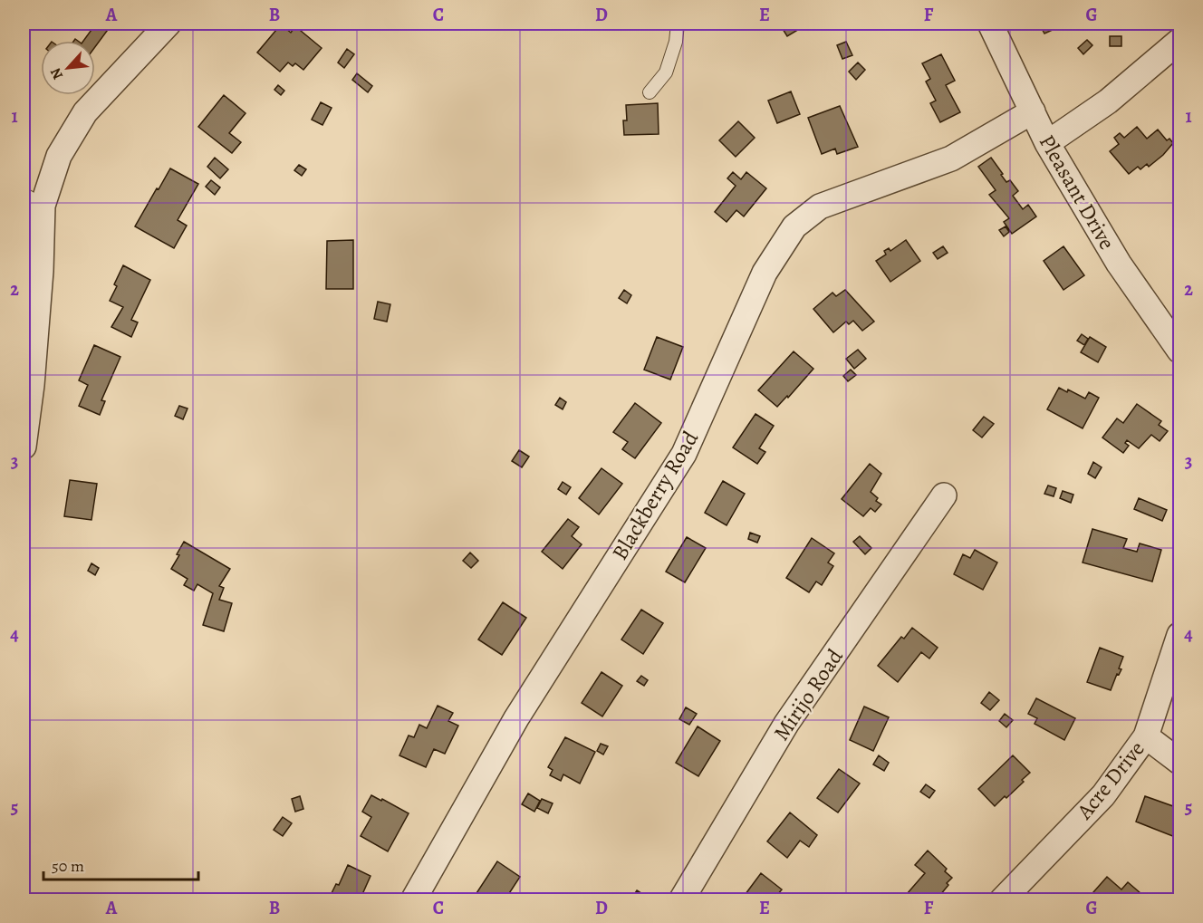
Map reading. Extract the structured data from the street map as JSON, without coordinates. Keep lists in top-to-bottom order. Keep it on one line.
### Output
{"streets":{"street":["Pleasant Drive","Blackberry Road","Mirijo Road","Acre Drive"]},"crossings":[["Pleasant Drive","Blackberry Road"]],"scale_bar":"50 m","north":"bottom left","grid":{"columns":["A","B","C","D","E","F","G"],"rows":["1","2","3","4","5"]}}
